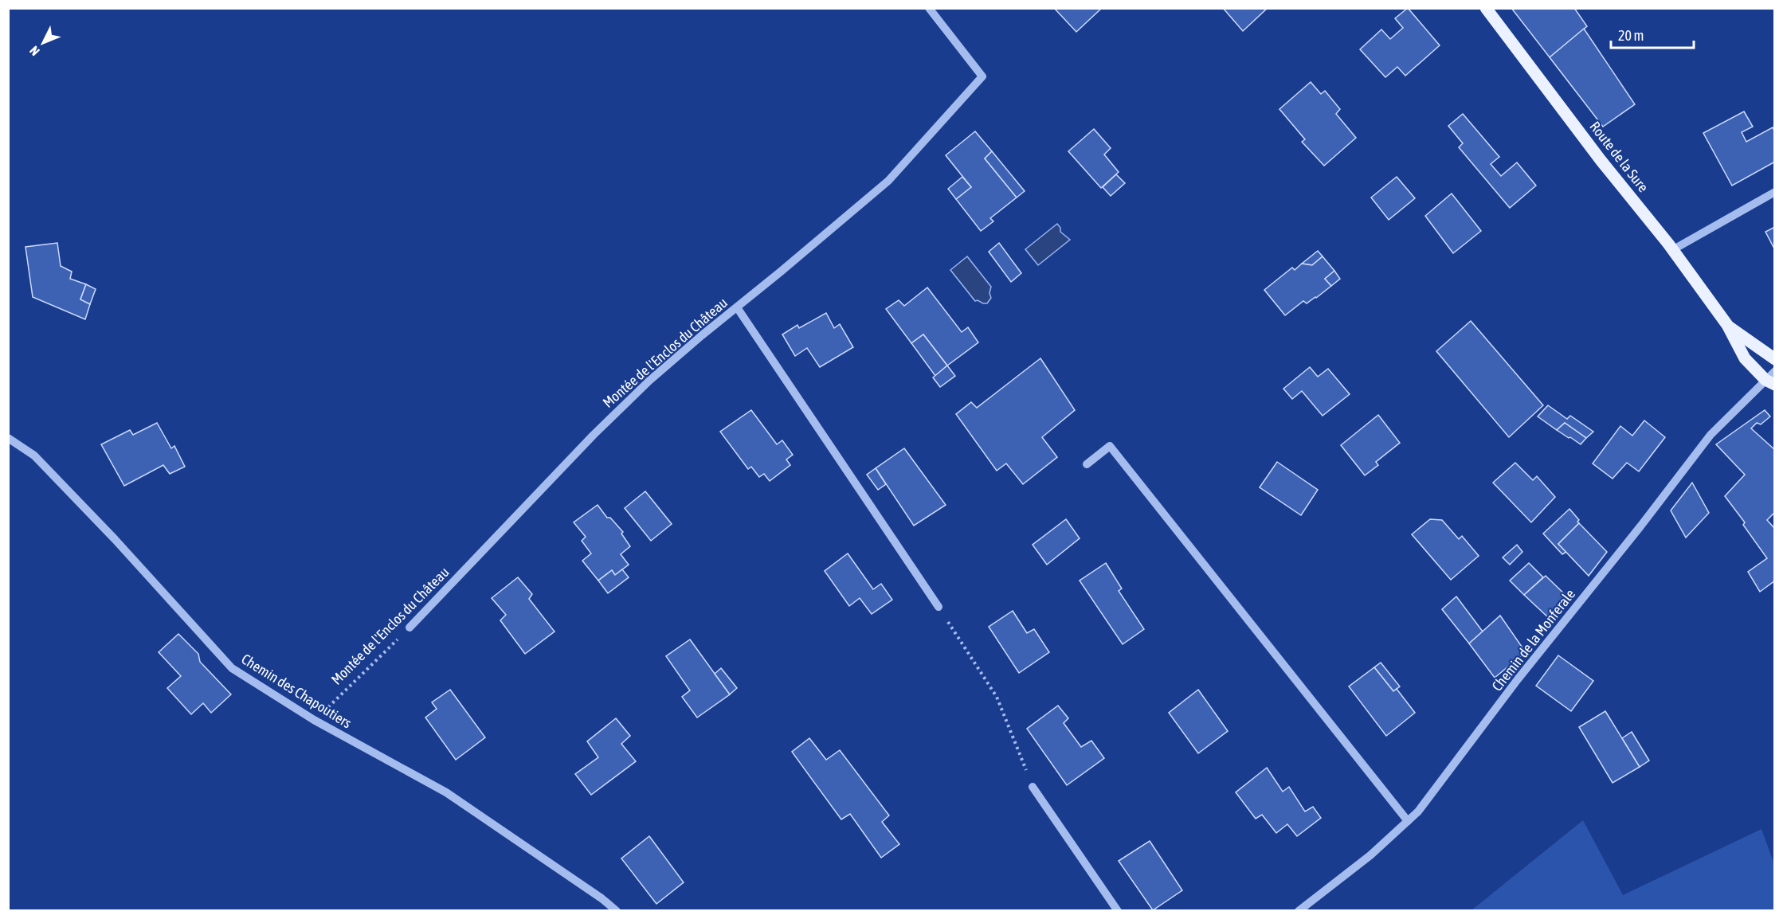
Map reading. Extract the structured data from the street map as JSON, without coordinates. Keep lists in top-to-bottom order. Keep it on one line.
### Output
{"streets":{"main road":["Route de la Sure"],"street":["Montée de l'Enclos du Château","Chemin de la Monferale","Chemin des Chapoutiers"]},"crossings":[["Route de la Sure","Chemin de la Monferale"],["Montée de l'Enclos du Château","Chemin des Chapoutiers"]],"scale_bar":"20 m","north":"bottom left"}
